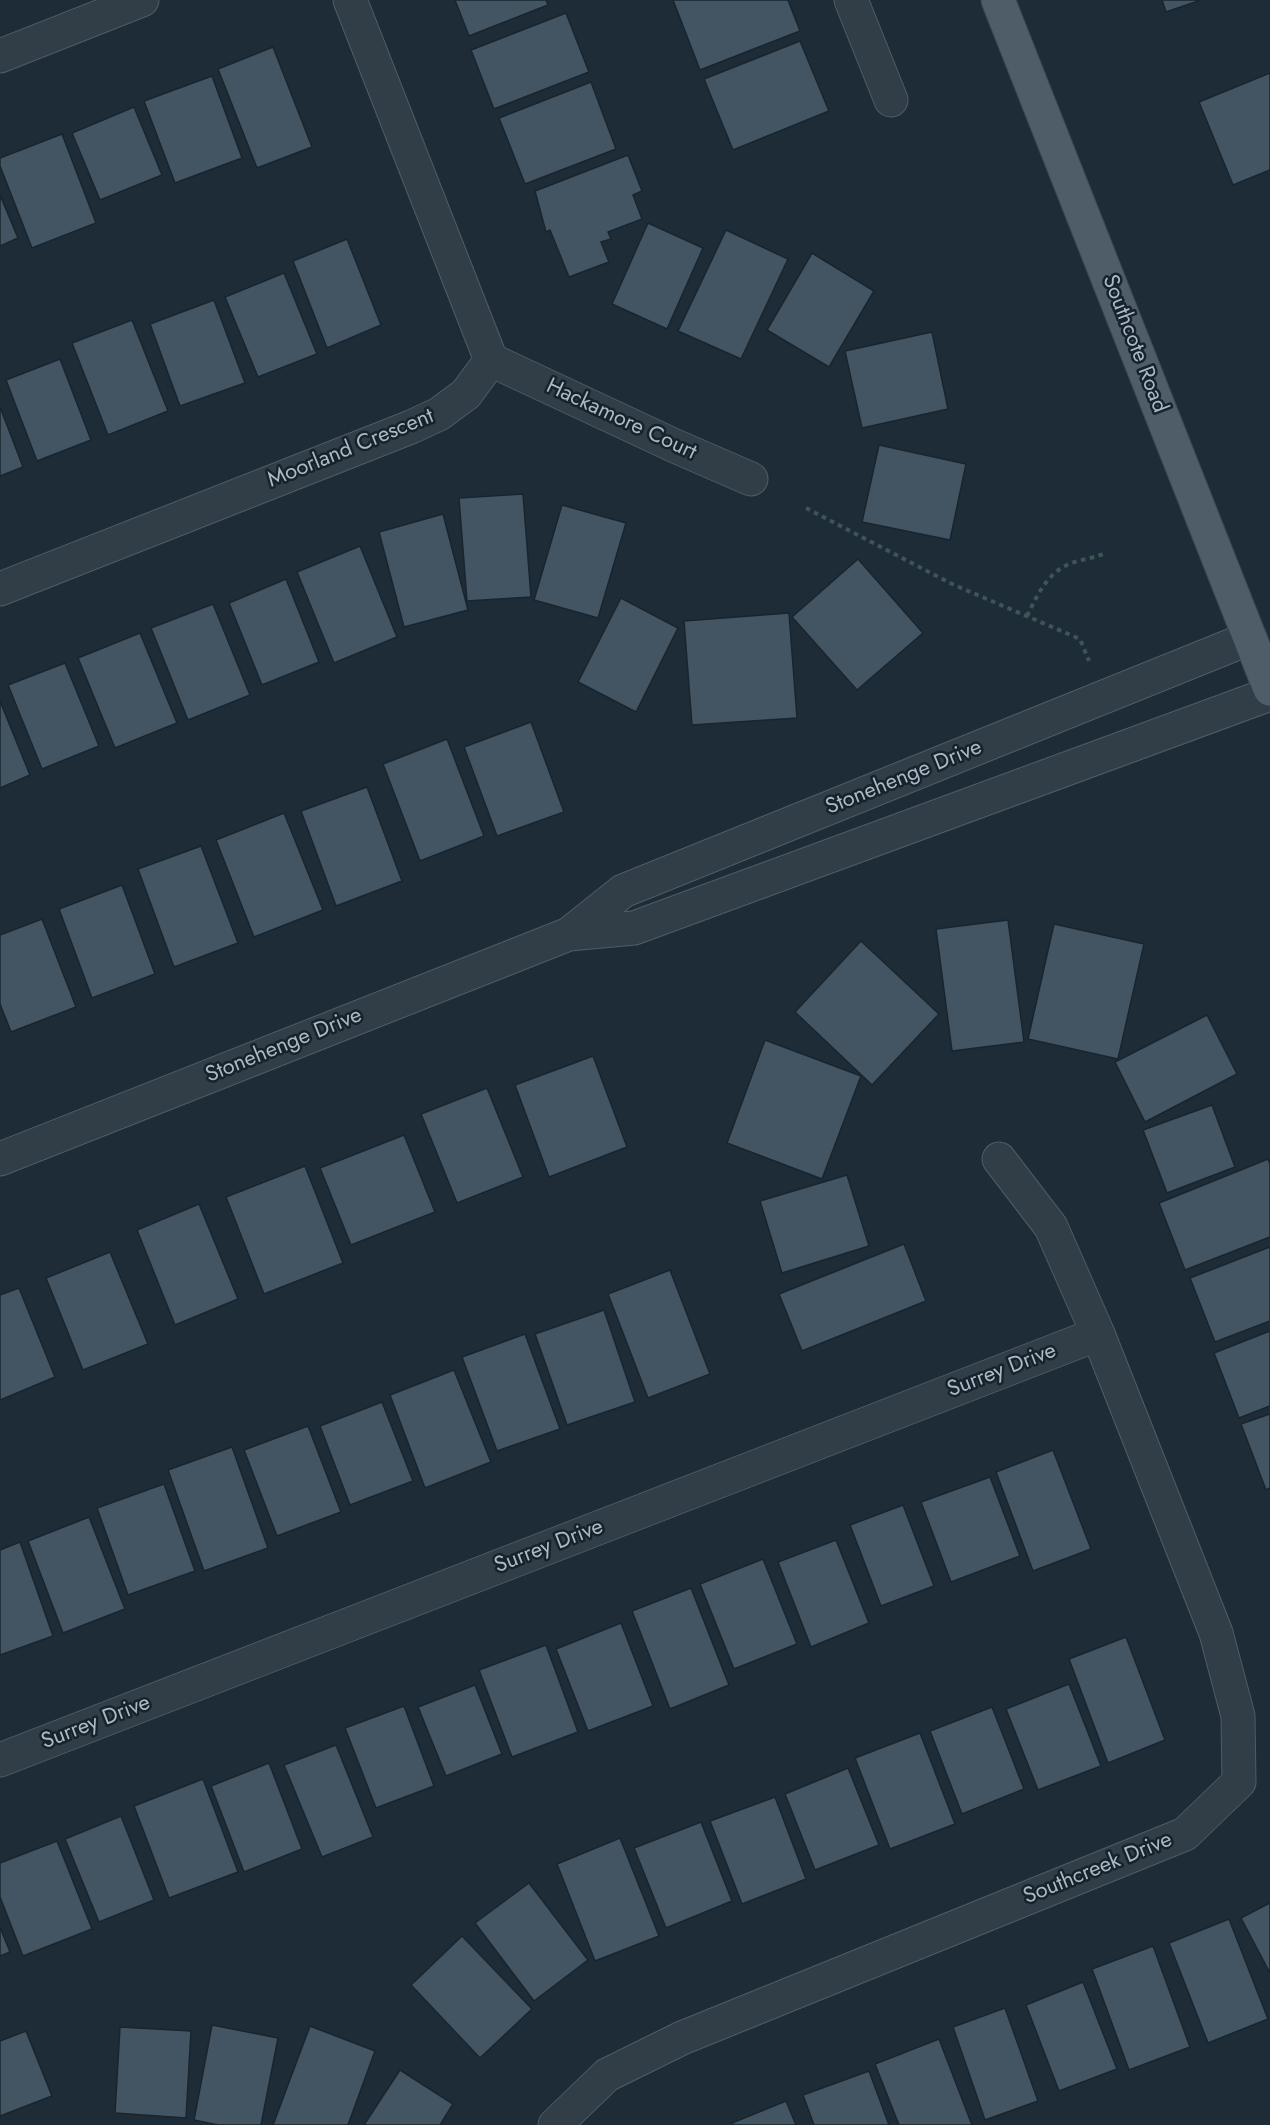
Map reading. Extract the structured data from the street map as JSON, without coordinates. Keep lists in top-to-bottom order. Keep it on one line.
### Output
{"streets":{"main road":["Southcote Road"],"street":["Hackamore Court","Moorland Crescent","Stonehenge Drive","Surrey Drive","Southcreek Drive"]},"crossings":[["Southcote Road","Stonehenge Drive"],["Hackamore Court","Moorland Crescent"],["Surrey Drive","Southcreek Drive"]]}
